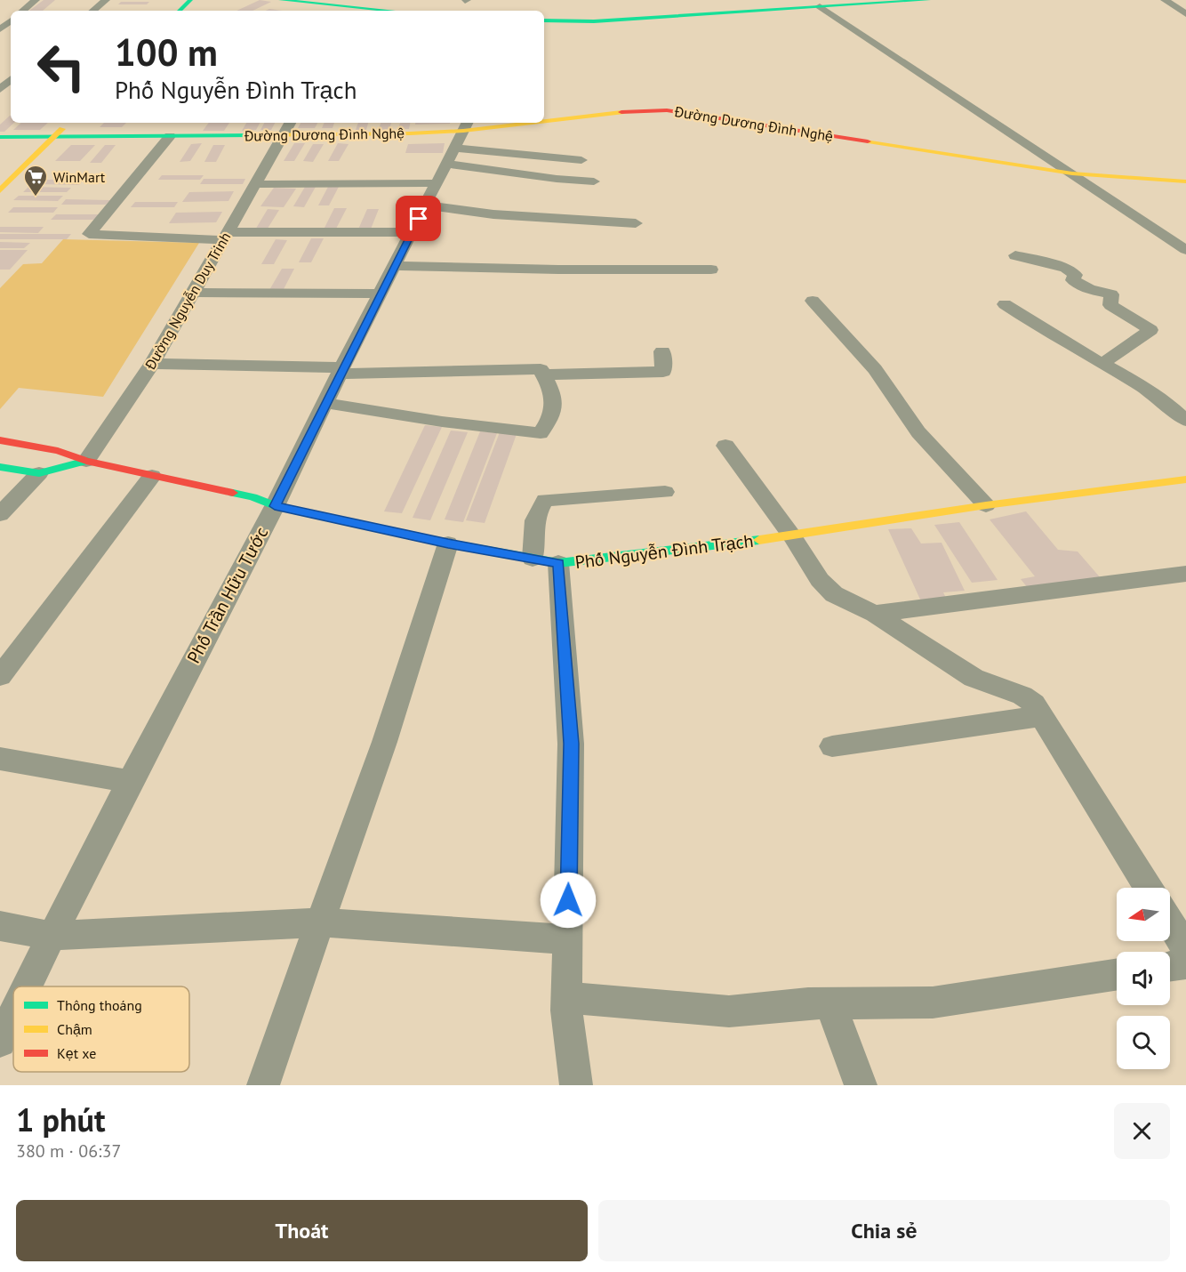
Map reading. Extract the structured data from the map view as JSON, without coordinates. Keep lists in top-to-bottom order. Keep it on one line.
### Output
{"streets":{"street":["Đường Dương Đình Nghệ","Đường Nguyễn Duy Trinh","Phố Nguyễn Đình Trạch","Phố Trần Hữu Tước"]},"crossings":[["Đường Dương Đình Nghệ","Đường Nguyễn Duy Trinh"],["Đường Dương Đình Nghệ","Phố Trần Hữu Tước"],["Đường Nguyễn Duy Trinh","Phố Nguyễn Đình Trạch"],["Phố Nguyễn Đình Trạch","Phố Trần Hữu Tước"]],"places":{"supermarket":["WinMart"]},"legend":["Thông thoáng","Chậm","Kẹt xe"],"north":"left","page":{"turn":["100 m","Phố Nguyễn Đình Trạch"],"heading":["1 phút","380 m · 06:37"],"buttons":["Thoát","Chia sẻ"]}}
